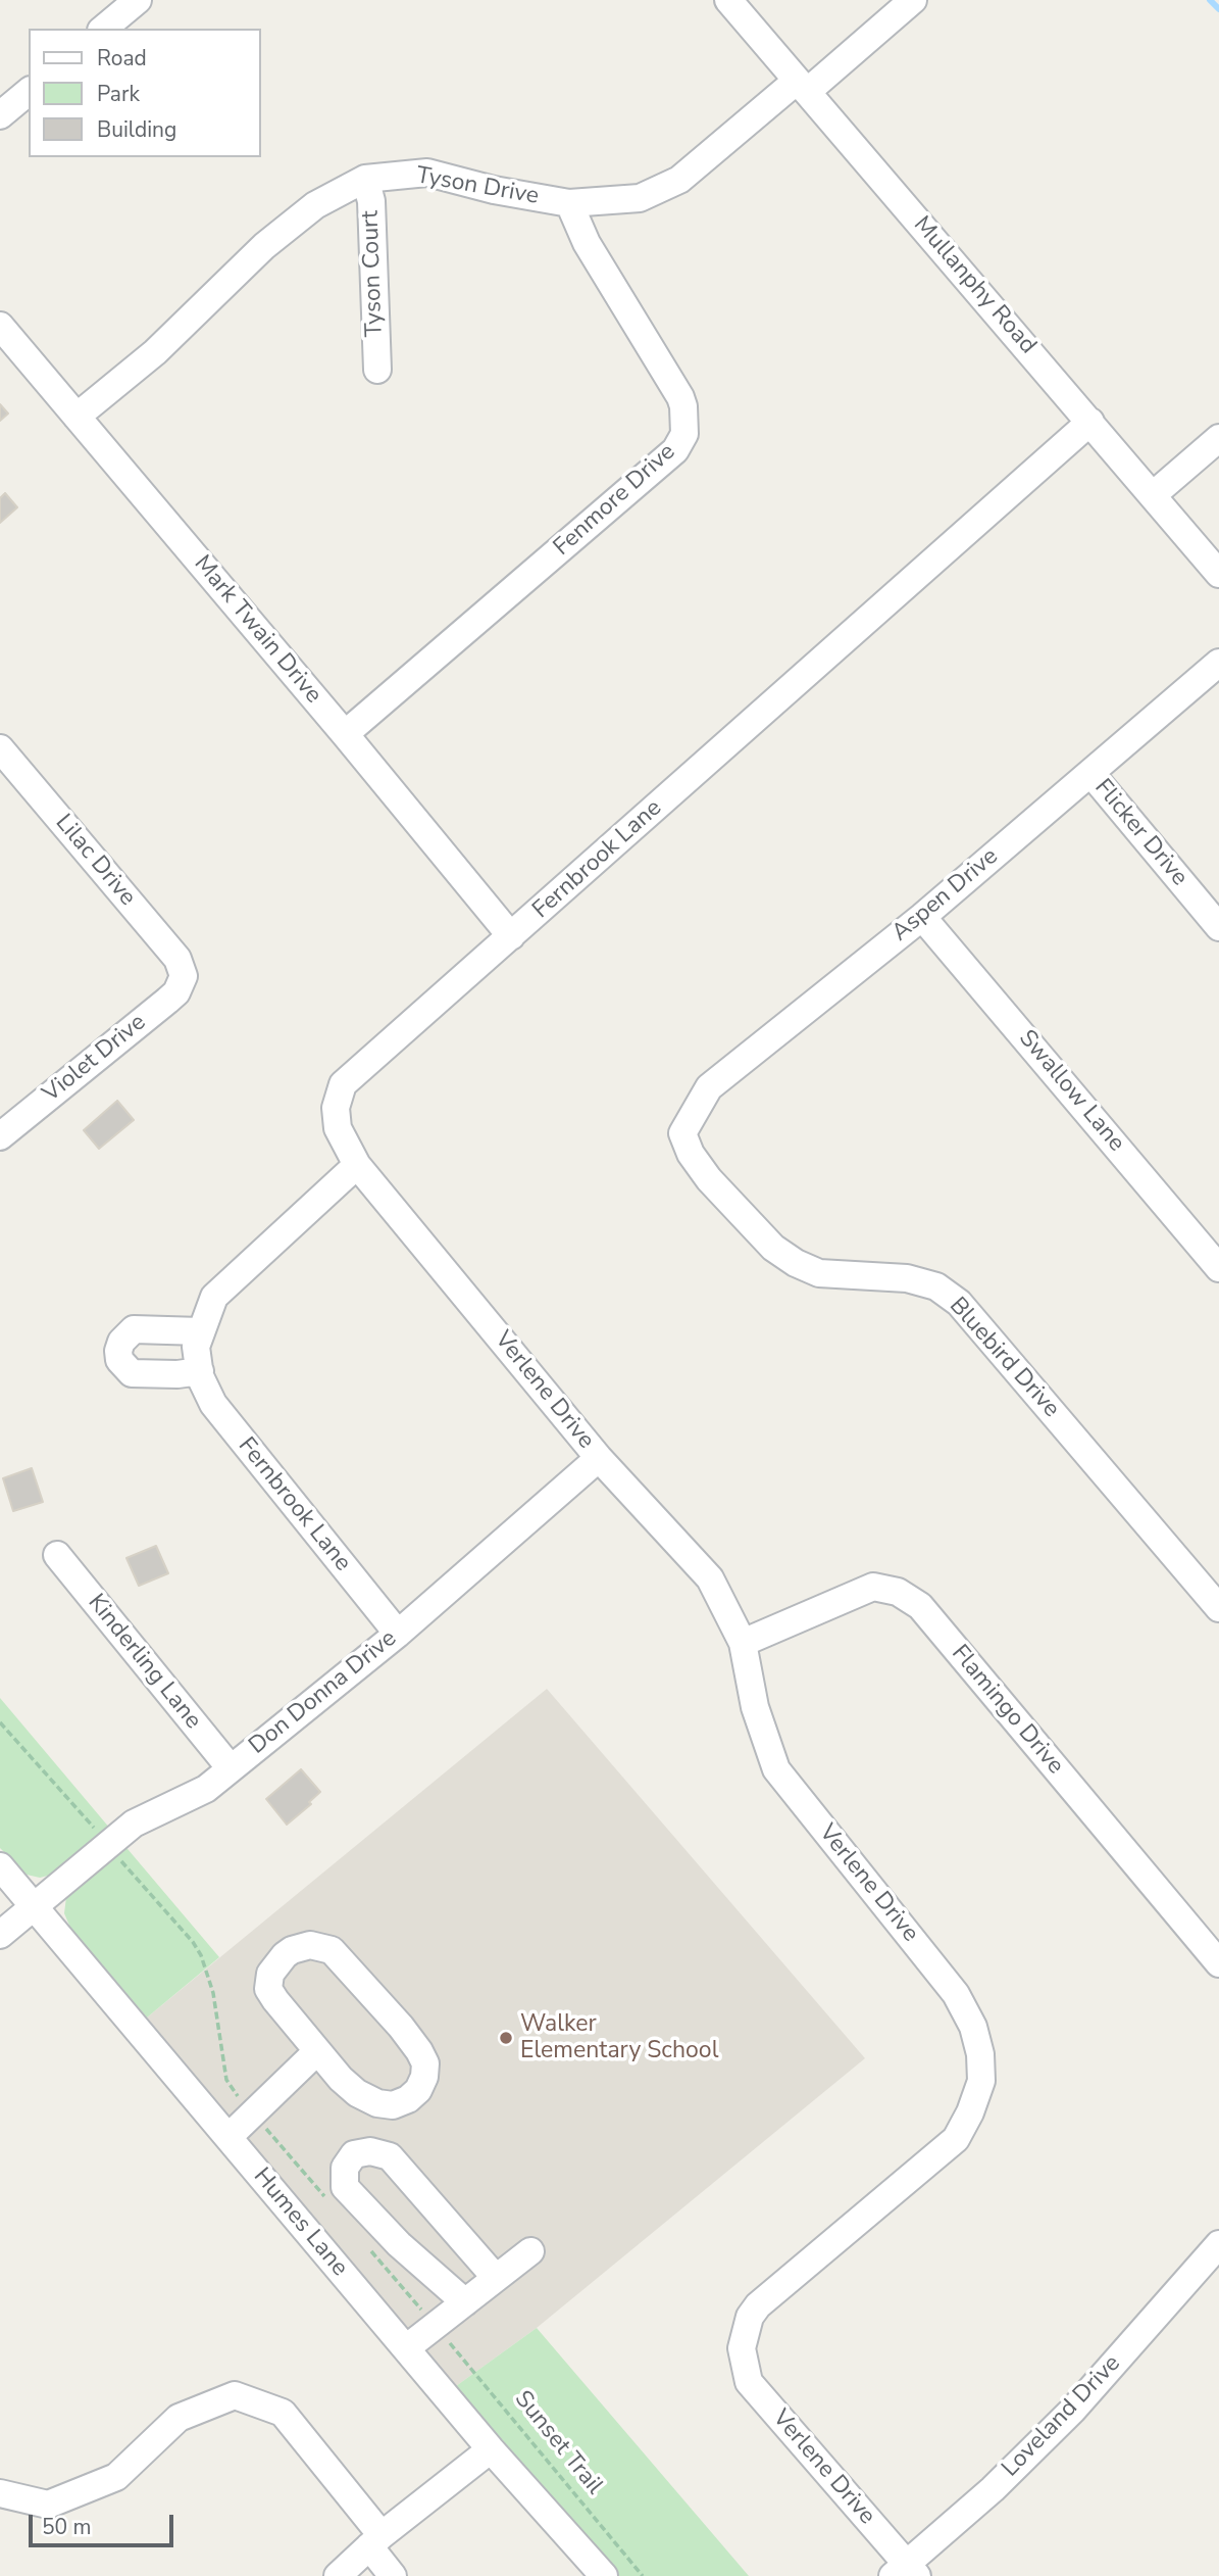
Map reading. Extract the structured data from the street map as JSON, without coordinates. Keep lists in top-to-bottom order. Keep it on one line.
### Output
{"streets":{"street":["Tyson Drive","Tyson Court","Mullanphy Road","Fenmore Drive","Mark Twain Drive","Flicker Drive","Fernbrook Lane","Lilac Drive","Aspen Drive","Violet Drive","Swallow Lane","Bluebird Drive","Verlene Drive","Kinderling Lane","Don Donna Drive","Flamingo Drive","Humes Lane","Loveland Drive"],"path":["Sunset Trail"]},"crossings":[["Tyson Drive","Tyson Court"],["Tyson Drive","Mullanphy Road"],["Tyson Drive","Fenmore Drive"],["Tyson Drive","Mark Twain Drive"],["Mullanphy Road","Fernbrook Lane"],["Fenmore Drive","Mark Twain Drive"],["Mark Twain Drive","Fernbrook Lane"],["Flicker Drive","Aspen Drive"],["Fernbrook Lane","Verlene Drive"],["Fernbrook Lane","Don Donna Drive"],["Lilac Drive","Violet Drive"],["Aspen Drive","Swallow Lane"],["Aspen Drive","Bluebird Drive"],["Verlene Drive","Don Donna Drive"],["Verlene Drive","Flamingo Drive"],["Verlene Drive","Loveland Drive"],["Kinderling Lane","Don Donna Drive"],["Don Donna Drive","Humes Lane"]],"places":["Walker Elementary School"],"legend":["Road","Park","Building"],"scale_bar":"50 m"}
